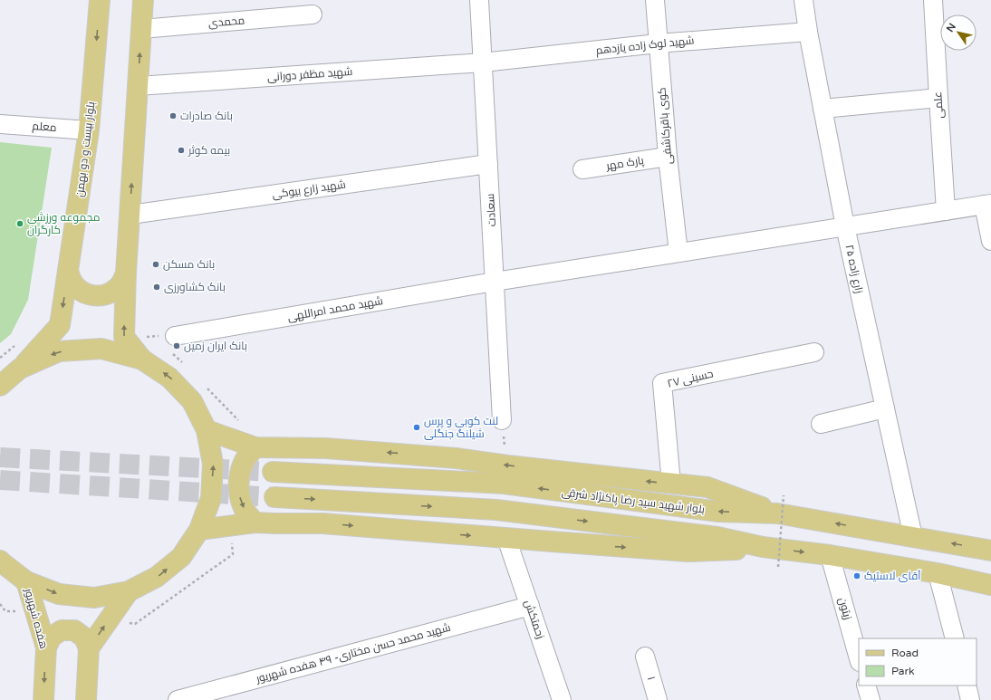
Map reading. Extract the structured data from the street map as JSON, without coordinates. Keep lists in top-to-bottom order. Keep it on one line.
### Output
{"streets":{"main road":["بلوار بیست و دو بهمن","بلوار شهید سید رضا پاکنژاد شرقی","هفده شهریور"],"street":["محمدی","شهید لوک زاده یازدهم","شهید مظفر دورانی","علمی","کوی باقرکاشفی","معلم","پارک مهر","شهید زارع بیوکی","سعادت","زارع زاده ۲۵","شهید محمد امراللهی","حسینی ۲۷","زیتون","زحمتکش","شهید محمد حسن مختاری- ۴۹ هفده شهریور","۱"]},"crossings":[["شهید لوک زاده یازدهم","شهید مظفر دورانی"],["شهید لوک زاده یازدهم","کوی باقرکاشفی"],["شهید لوک زاده یازدهم","سعادت"],["شهید لوک زاده یازدهم","زارع زاده ۲۵"],["شهید مظفر دورانی","سعادت"],["علمی","شهید محمد امراللهی"],["کوی باقرکاشفی","پارک مهر"],["کوی باقرکاشفی","شهید محمد امراللهی"],["معلم","بلوار بیست و دو بهمن"],["شهید زارع بیوکی","سعادت"],["سعادت","شهید محمد امراللهی"],["زارع زاده ۲۵","شهید محمد امراللهی"],["زارع زاده ۲۵","بلوار شهید سید رضا پاکنژاد شرقی"],["زحمتکش","شهید محمد حسن مختاری- ۴۹ هفده شهریور"]],"places":["بانک صادرات","بیمه کوثر","مجموعه ورزشی کارگران","بانک مسکن","بانک کشاورزی","بانک ایران زمین","لنت کوبی و پرس شیلنگ‌ جنگلی","آقای لاستیک"],"legend":["Road","Park"],"north":"top left"}
